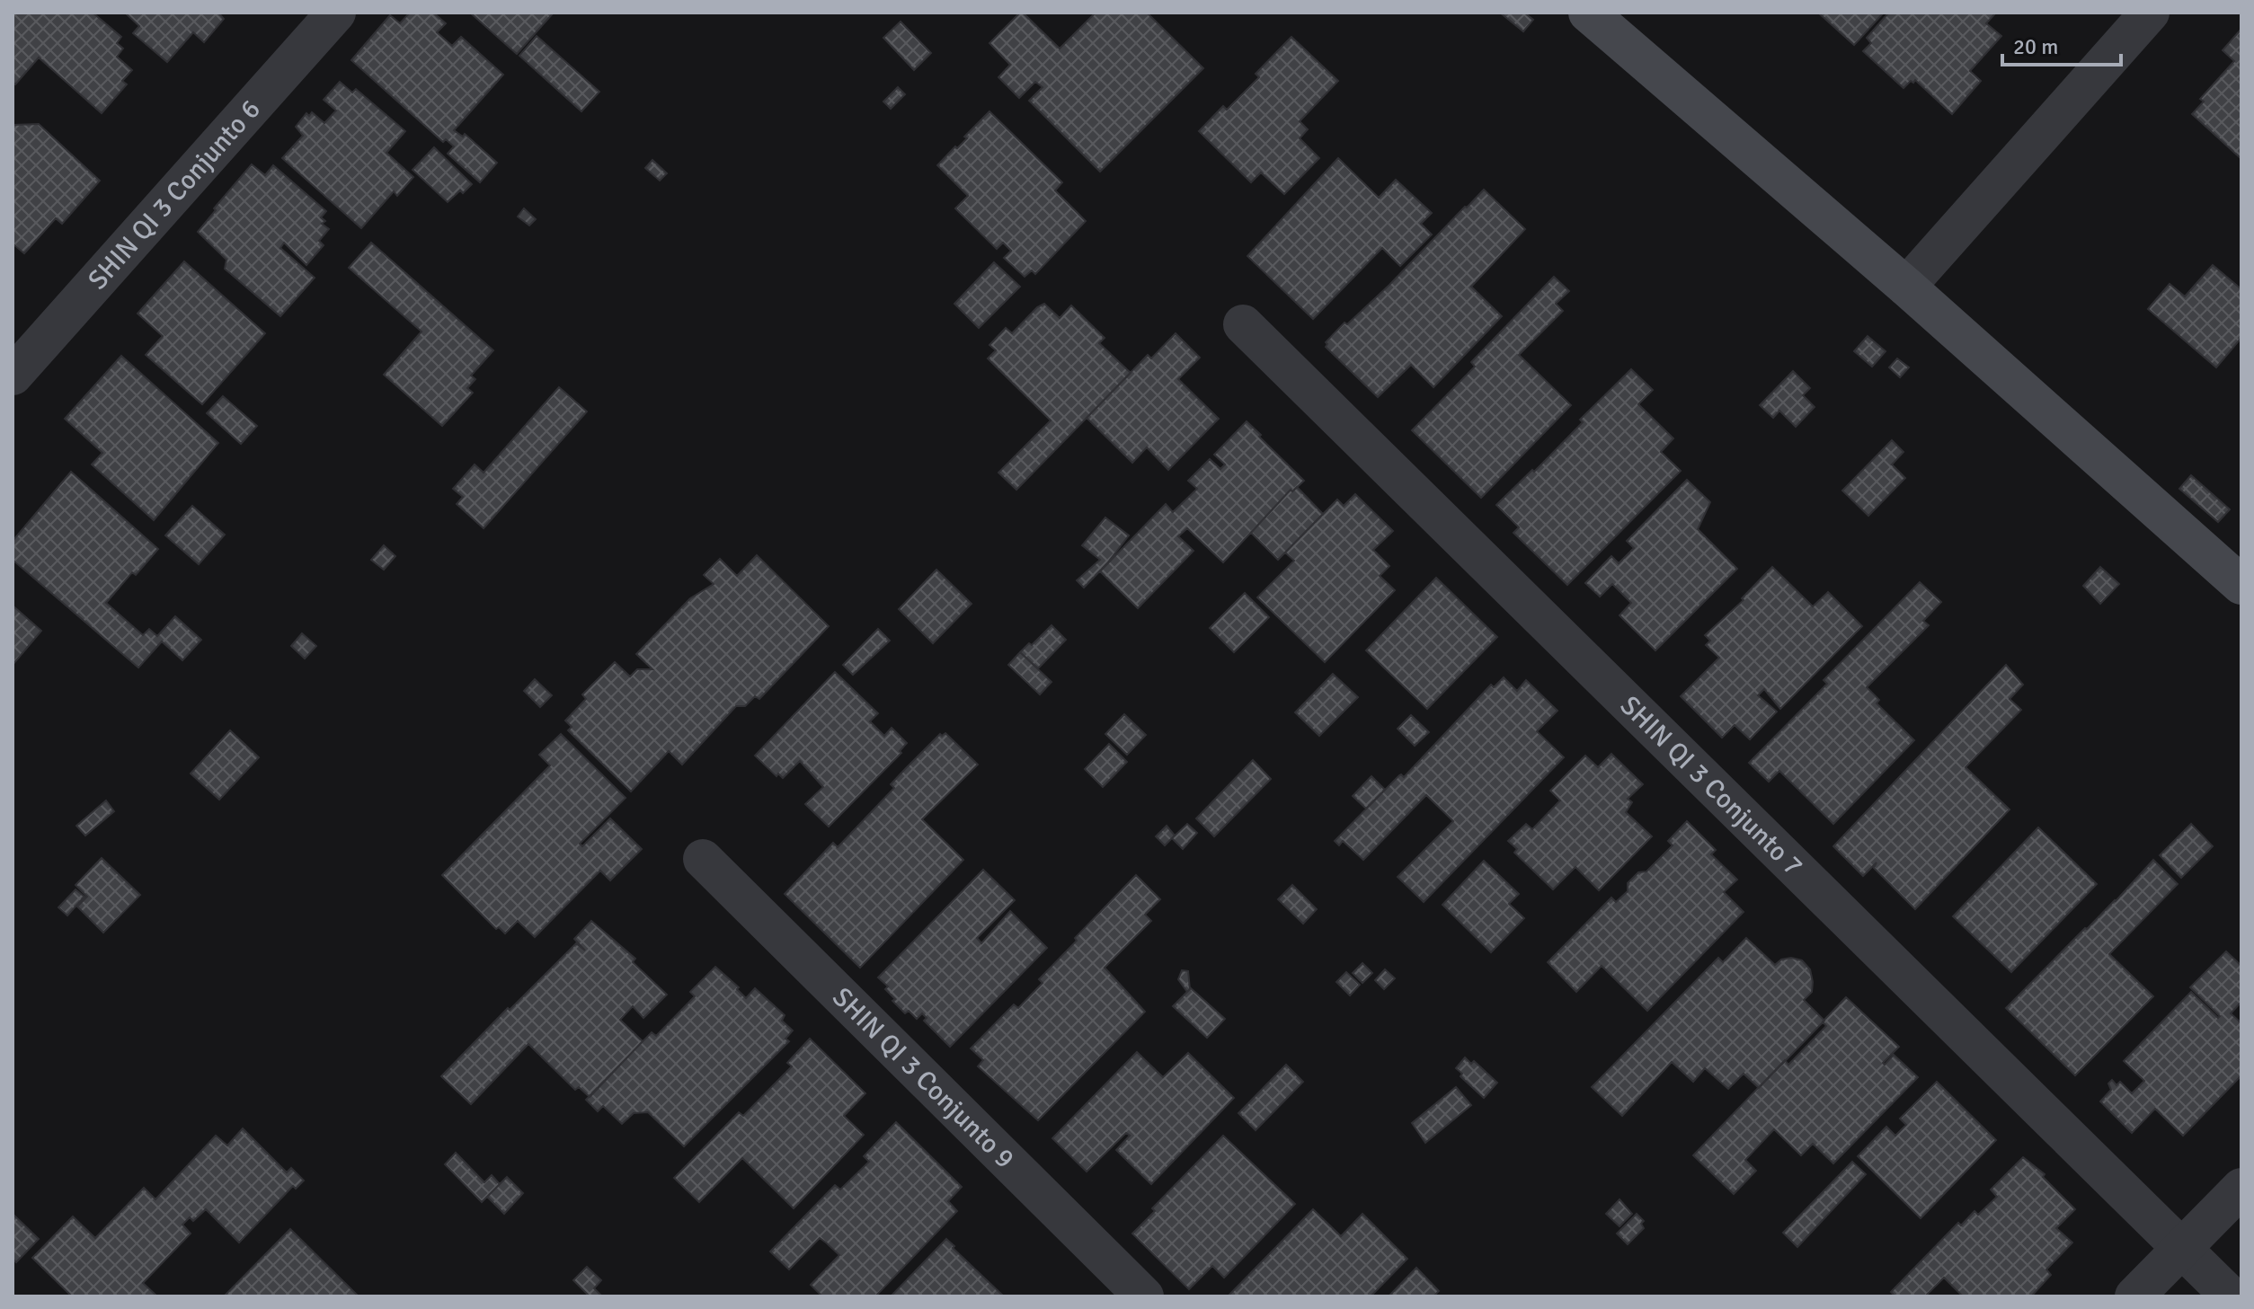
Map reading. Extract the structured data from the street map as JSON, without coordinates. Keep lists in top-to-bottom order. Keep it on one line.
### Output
{"streets":{"street":["SHIN QI 3 Conjunto 6","SHIN QI 3 Conjunto 7","SHIN QI 3 Conjunto 9"]},"scale_bar":"20 m"}
